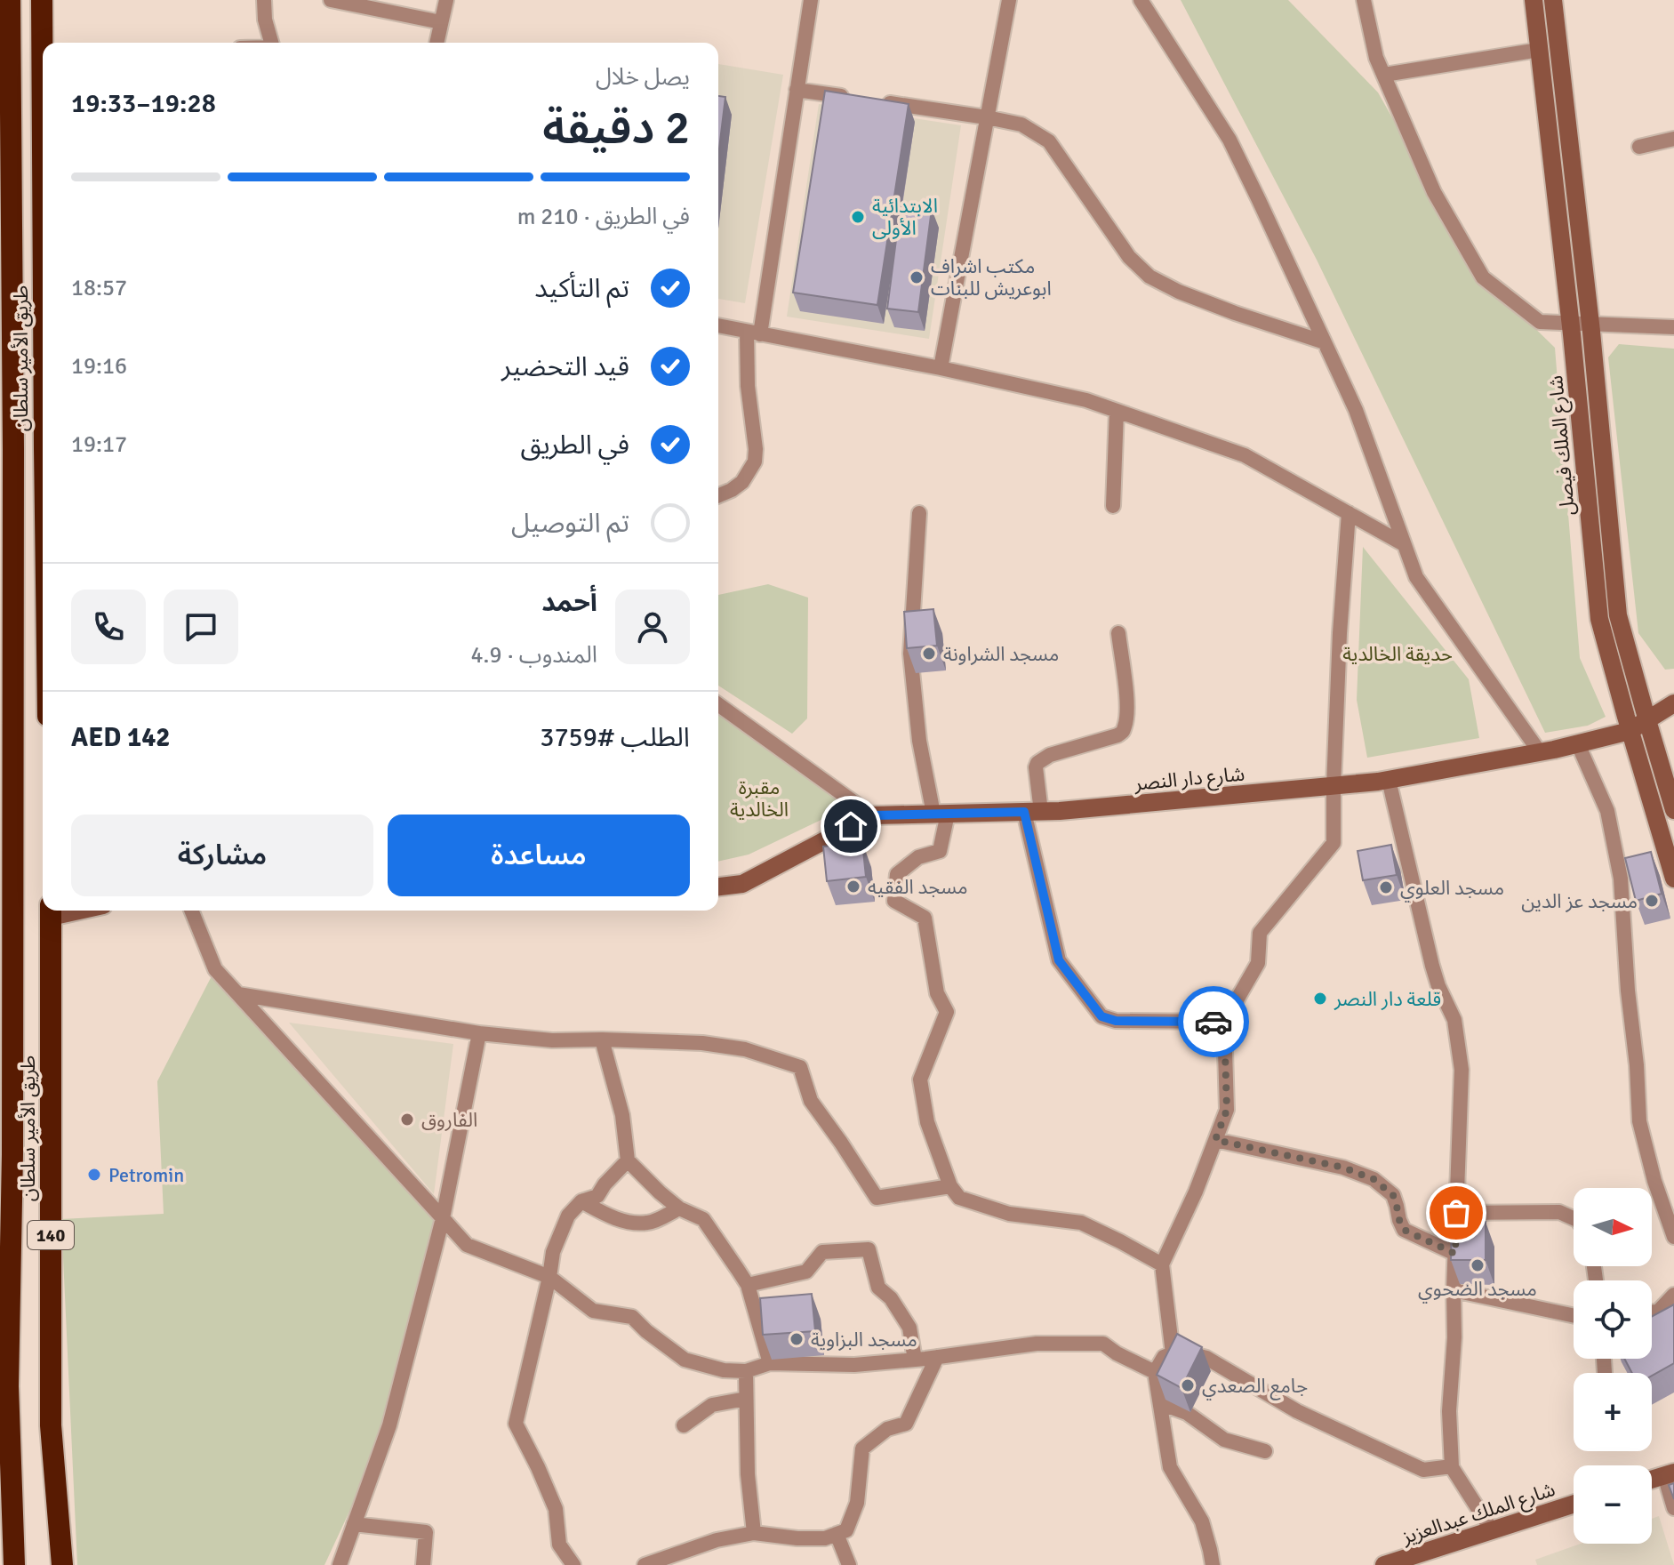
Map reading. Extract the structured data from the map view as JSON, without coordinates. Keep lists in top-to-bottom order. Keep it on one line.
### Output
{"streets":{"highway":["طريق الأمير سلطان","140"],"street":["شارع الملك فيصل","شارع دار النصر","شارع الملك عبدالعزيز"]},"crossings":[["شارع الملك فيصل","شارع دار النصر"]],"parks":["حديقة الخالدية","مقبرة الخالدية"],"places":["الابتدائية الأولى","مكتب اشراف ابوعريش للبنات","مسجد الشراونة","مسجد الفقيه","مسجد العلوي","مسجد عز الدين","قلعة دار النصر","الفاروق","Petromin","مسجد الضحوي","مسجد البزاوية","جامع الصعدي"],"north":"right","page":{"heading":["2 دقيقة","يصل خلال","19:28–19:33"],"panel":["أحمد","المندوب · 4.9","الطلب #3759","AED 142"],"bar":"في الطريق · 210 m","list":[["تم التأكيد","18:57"],["قيد التحضير","19:16"],["في الطريق","19:17"],"تم التوصيل"],"buttons":["مساعدة","مشاركة"],"map_buttons":["+","−"]}}
